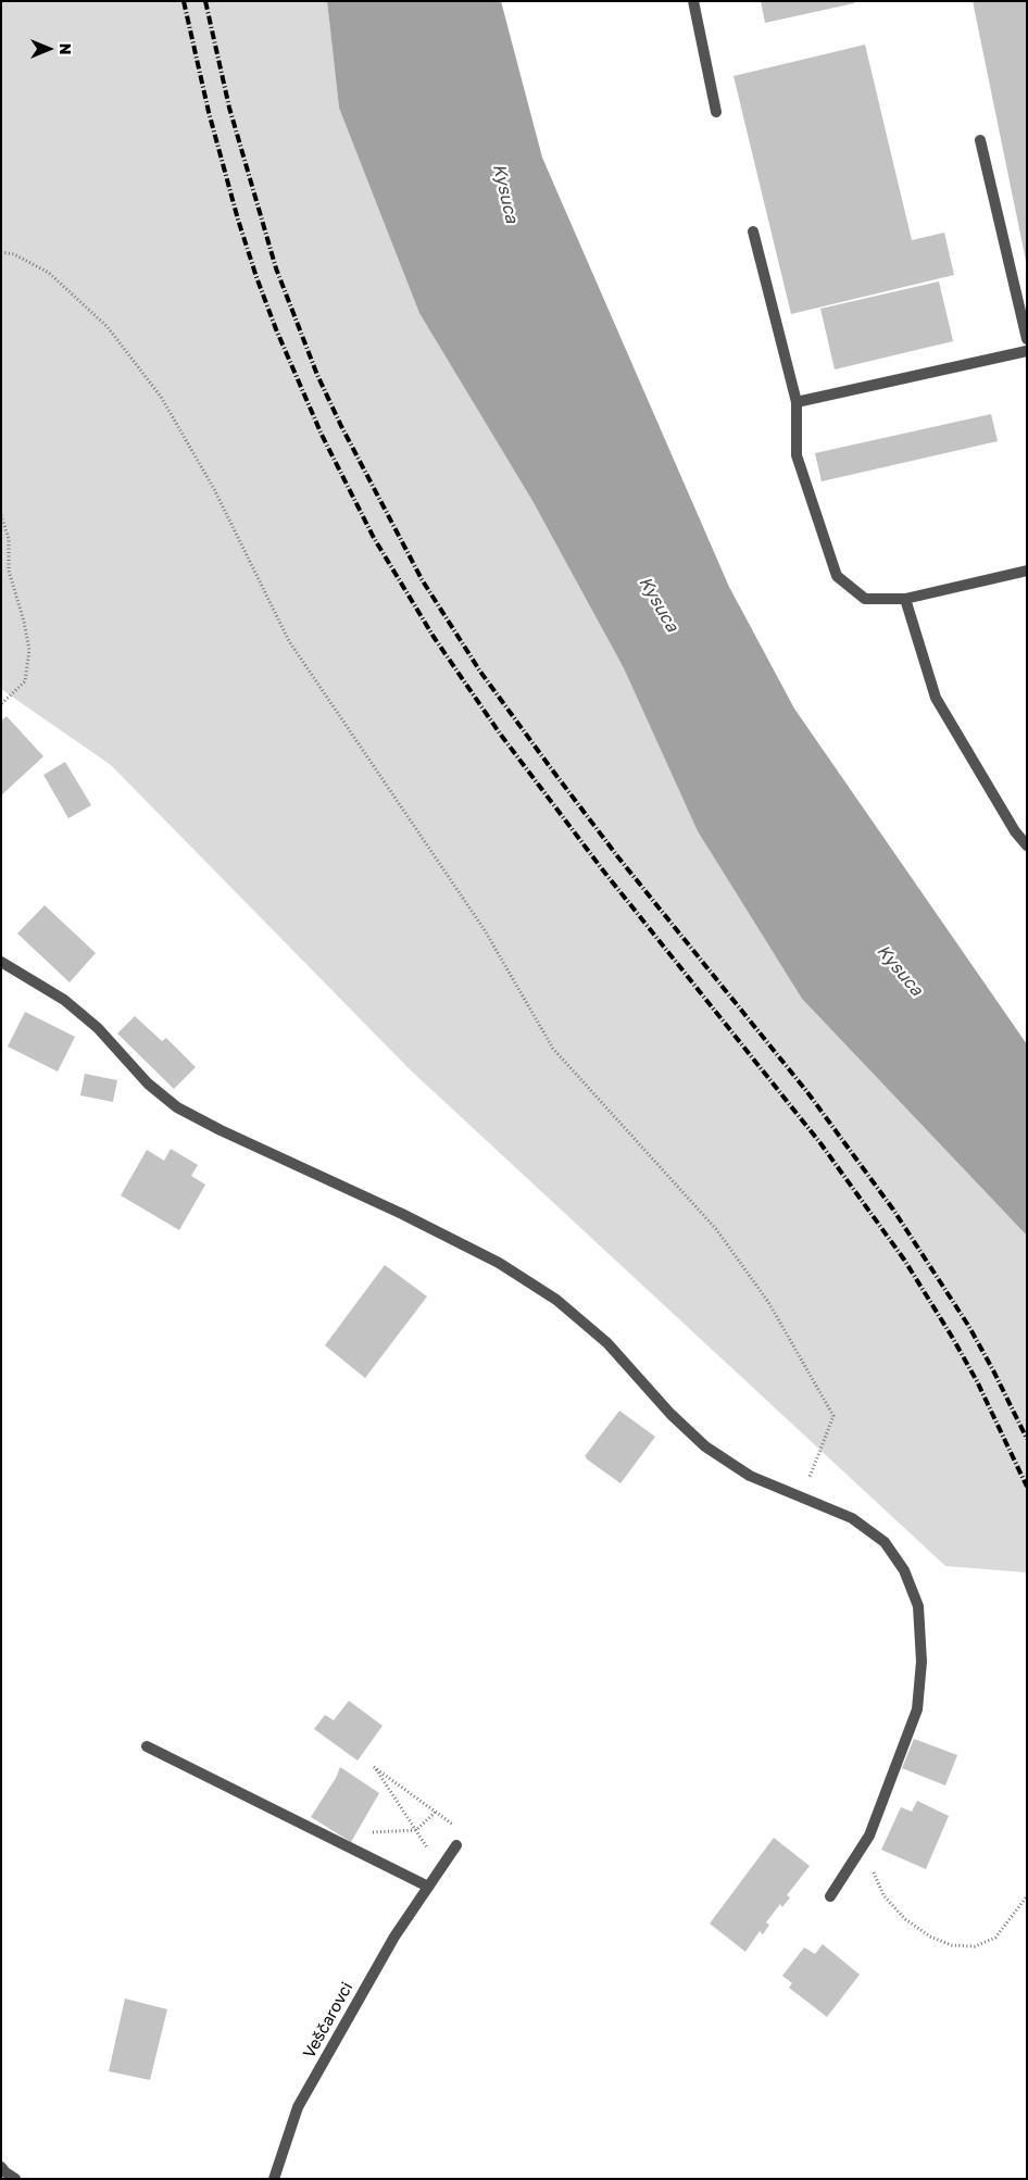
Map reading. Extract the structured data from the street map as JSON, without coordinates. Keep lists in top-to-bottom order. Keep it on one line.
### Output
{"streets":{"street":["Veščarovci"]},"water":["Kysuca"],"north":"right"}
